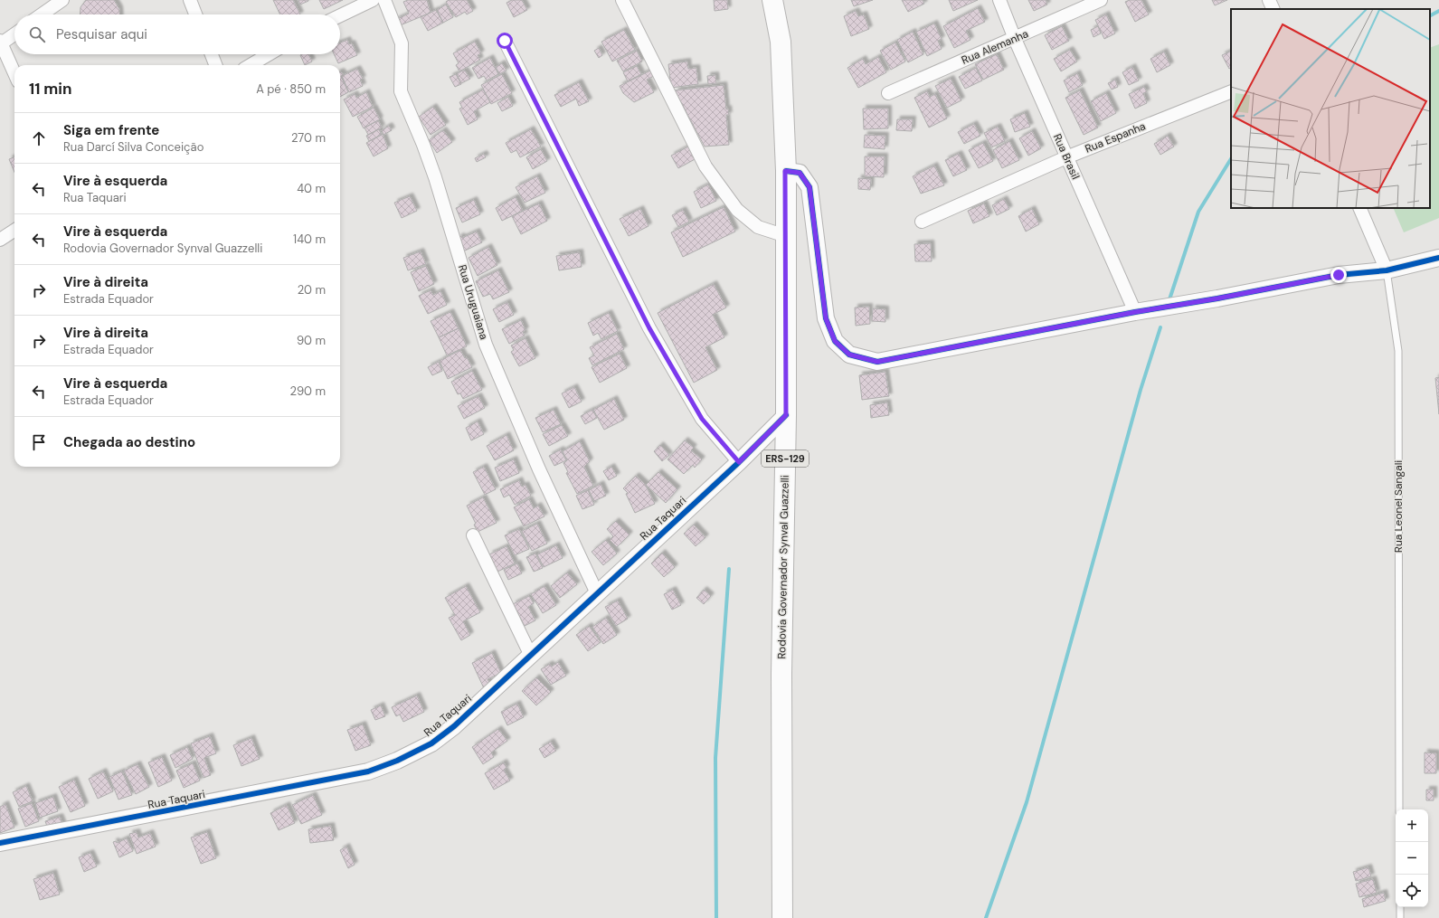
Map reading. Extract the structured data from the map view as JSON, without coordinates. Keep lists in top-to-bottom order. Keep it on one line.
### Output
{"streets":{"main road":["ERS-129","Rodovia Governador Synval Guazzelli"],"street":["Rua Alemanha","Rua Espanha","Rua Brasil","Rua Uruguaiana","Rua Leonel Sangali","Rua Taquari"]},"crossings":[["Rua Alemanha","Rua Brasil"],["Rua Espanha","Rua Brasil"],["Rua Uruguaiana","Rua Taquari"],["Rua Taquari","Rodovia Governador Synval Guazzelli"]],"page":{"search":"Pesquisar aqui","heading":["11 min","A pé · 850 m"],"list":[["Siga em frente","Rua Darcí Silva Conceição","270 m"],["Vire à esquerda","Rua Taquari","40 m"],["Vire à esquerda","Rodovia Governador Synval Guazzelli","140 m"],["Vire à direita","Estrada Equador","20 m"],["Vire à direita","Estrada Equador","90 m"],["Vire à esquerda","Estrada Equador","290 m"],"Chegada ao destino"],"map_buttons":["+","−"]}}
